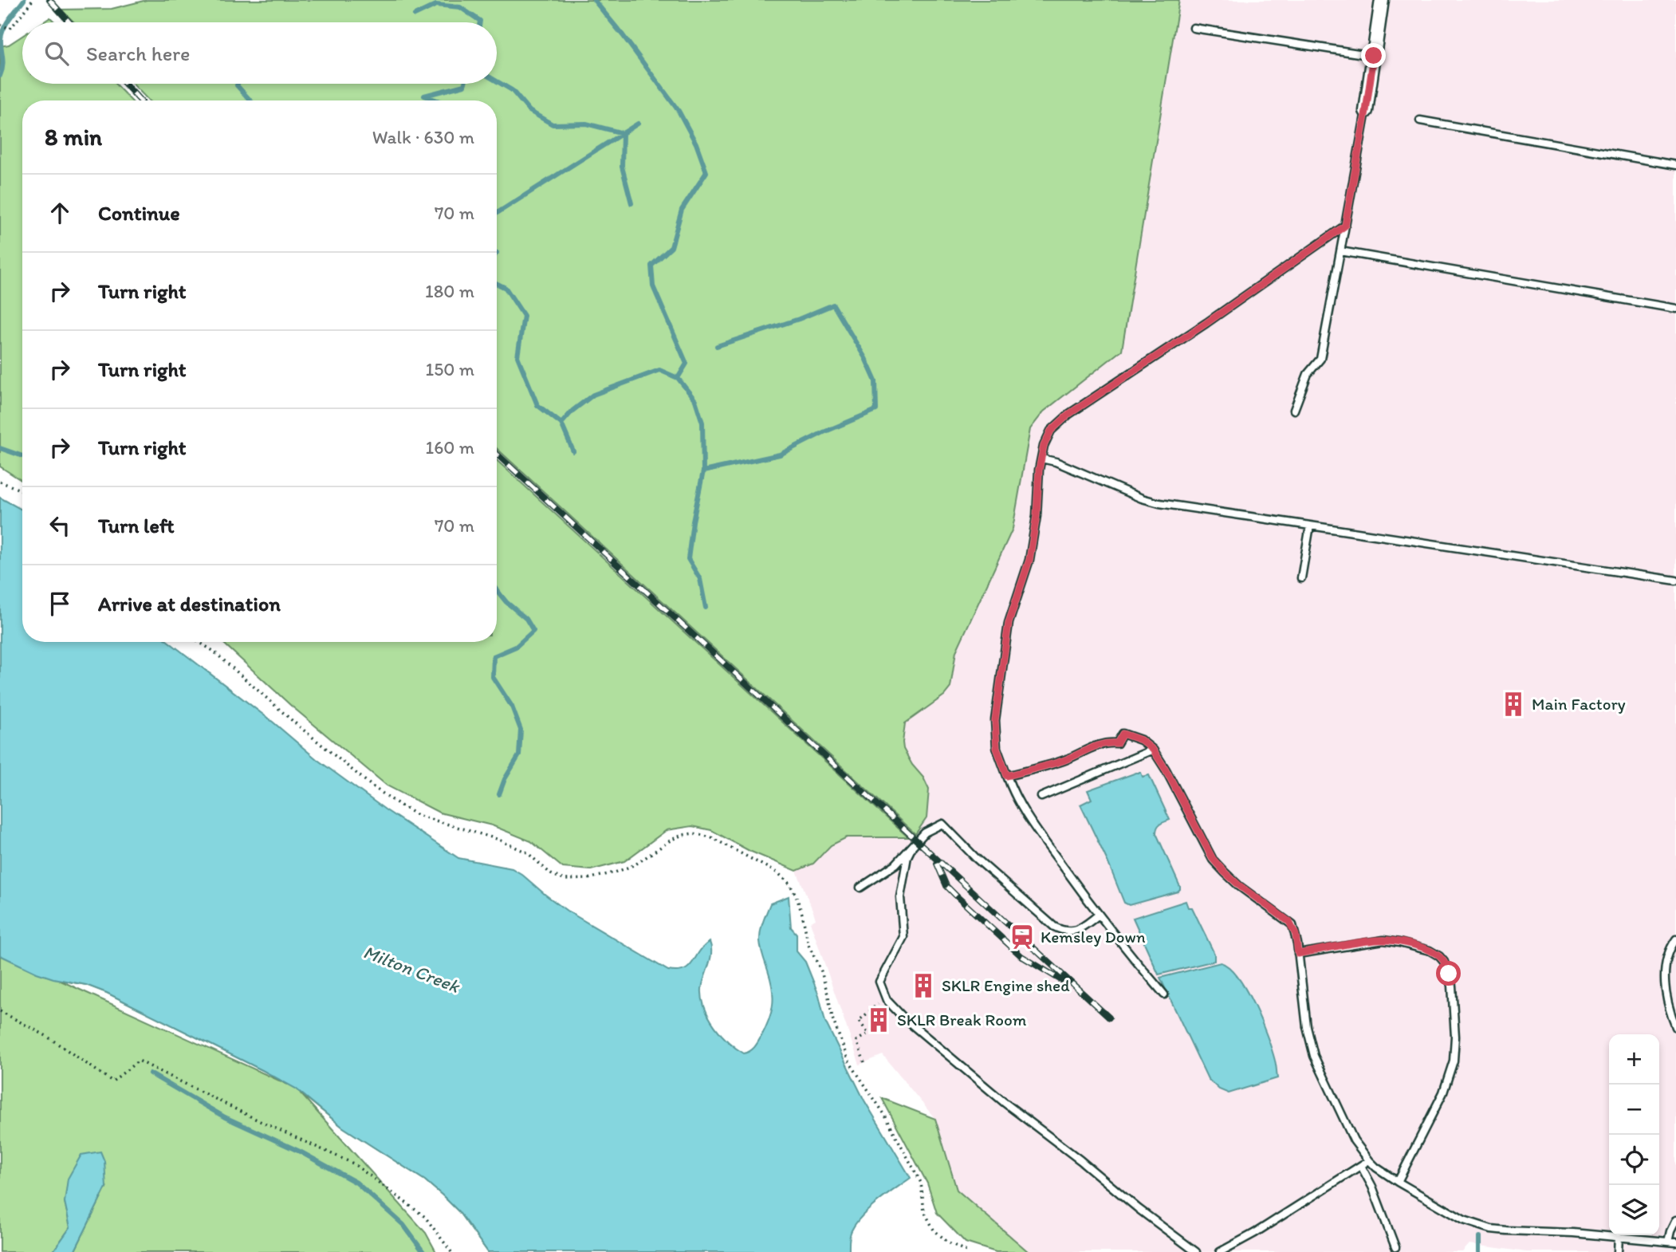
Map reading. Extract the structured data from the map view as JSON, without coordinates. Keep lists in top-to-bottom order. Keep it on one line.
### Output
{"water":["Milton Creek"],"places":{"building":["Main Factory","SKLR Engine shed","SKLR Break Room"],"station":["Kemsley Down"]},"page":{"search":"Search here","heading":["8 min","Walk · 630 m"],"list":[["Continue","70 m"],["Turn right","180 m"],["Turn right","150 m"],["Turn right","160 m"],["Turn left","70 m"],"Arrive at destination"],"map_buttons":["+","−"]}}
